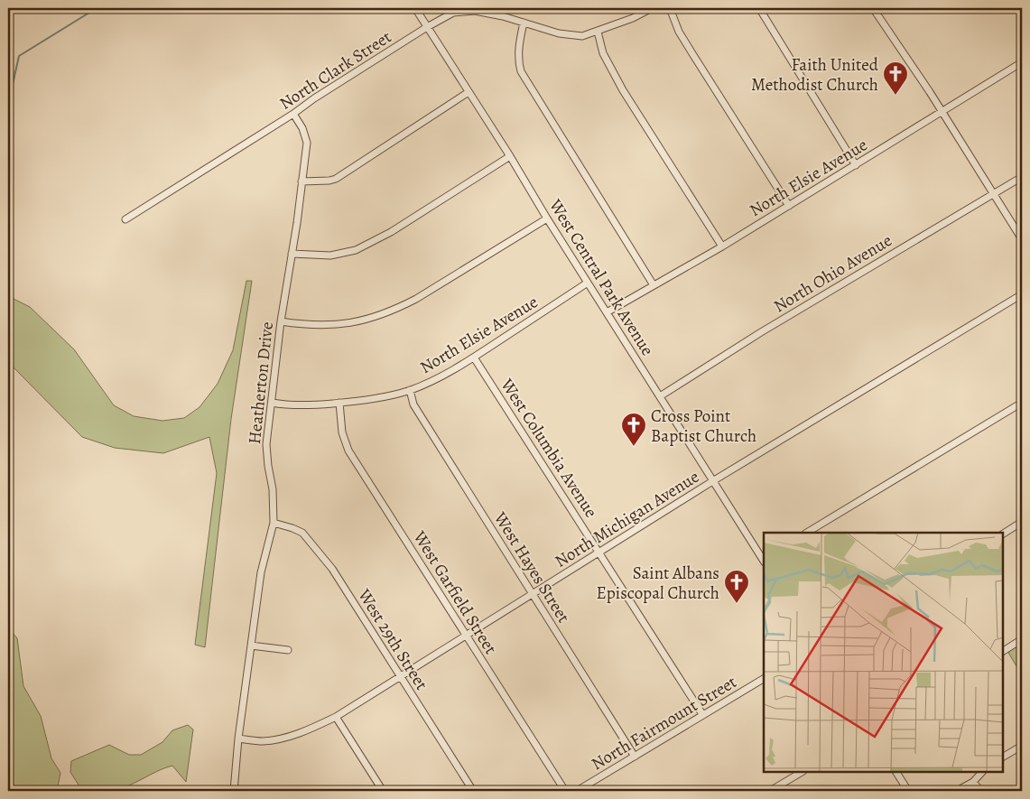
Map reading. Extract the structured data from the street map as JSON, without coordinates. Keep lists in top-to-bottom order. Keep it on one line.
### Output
{"streets":{"street":["North Clark Street","North Elsie Avenue","North Ohio Avenue","West Central Park Avenue","Heatherton Drive","West Columbia Avenue","North Michigan Avenue","West Hayes Street","West Garfield Street","West 29th Street","North Fairmount Street"]},"crossings":[["North Clark Street","West Central Park Avenue"],["North Clark Street","Heatherton Drive"],["North Elsie Avenue","West Central Park Avenue"],["North Elsie Avenue","Heatherton Drive"],["North Elsie Avenue","West Columbia Avenue"],["North Elsie Avenue","West Hayes Street"],["North Elsie Avenue","West Garfield Street"],["North Ohio Avenue","West Central Park Avenue"],["West Central Park Avenue","North Michigan Avenue"],["Heatherton Drive","North Michigan Avenue"],["Heatherton Drive","West 29th Street"],["West Columbia Avenue","North Michigan Avenue"],["West Columbia Avenue","North Fairmount Street"],["North Michigan Avenue","West Hayes Street"],["North Michigan Avenue","West Garfield Street"],["North Michigan Avenue","West 29th Street"],["West Hayes Street","North Fairmount Street"]],"places":{"church":["Faith United Methodist Church","Cross Point Baptist Church","Saint Albans Episcopal Church"]}}
